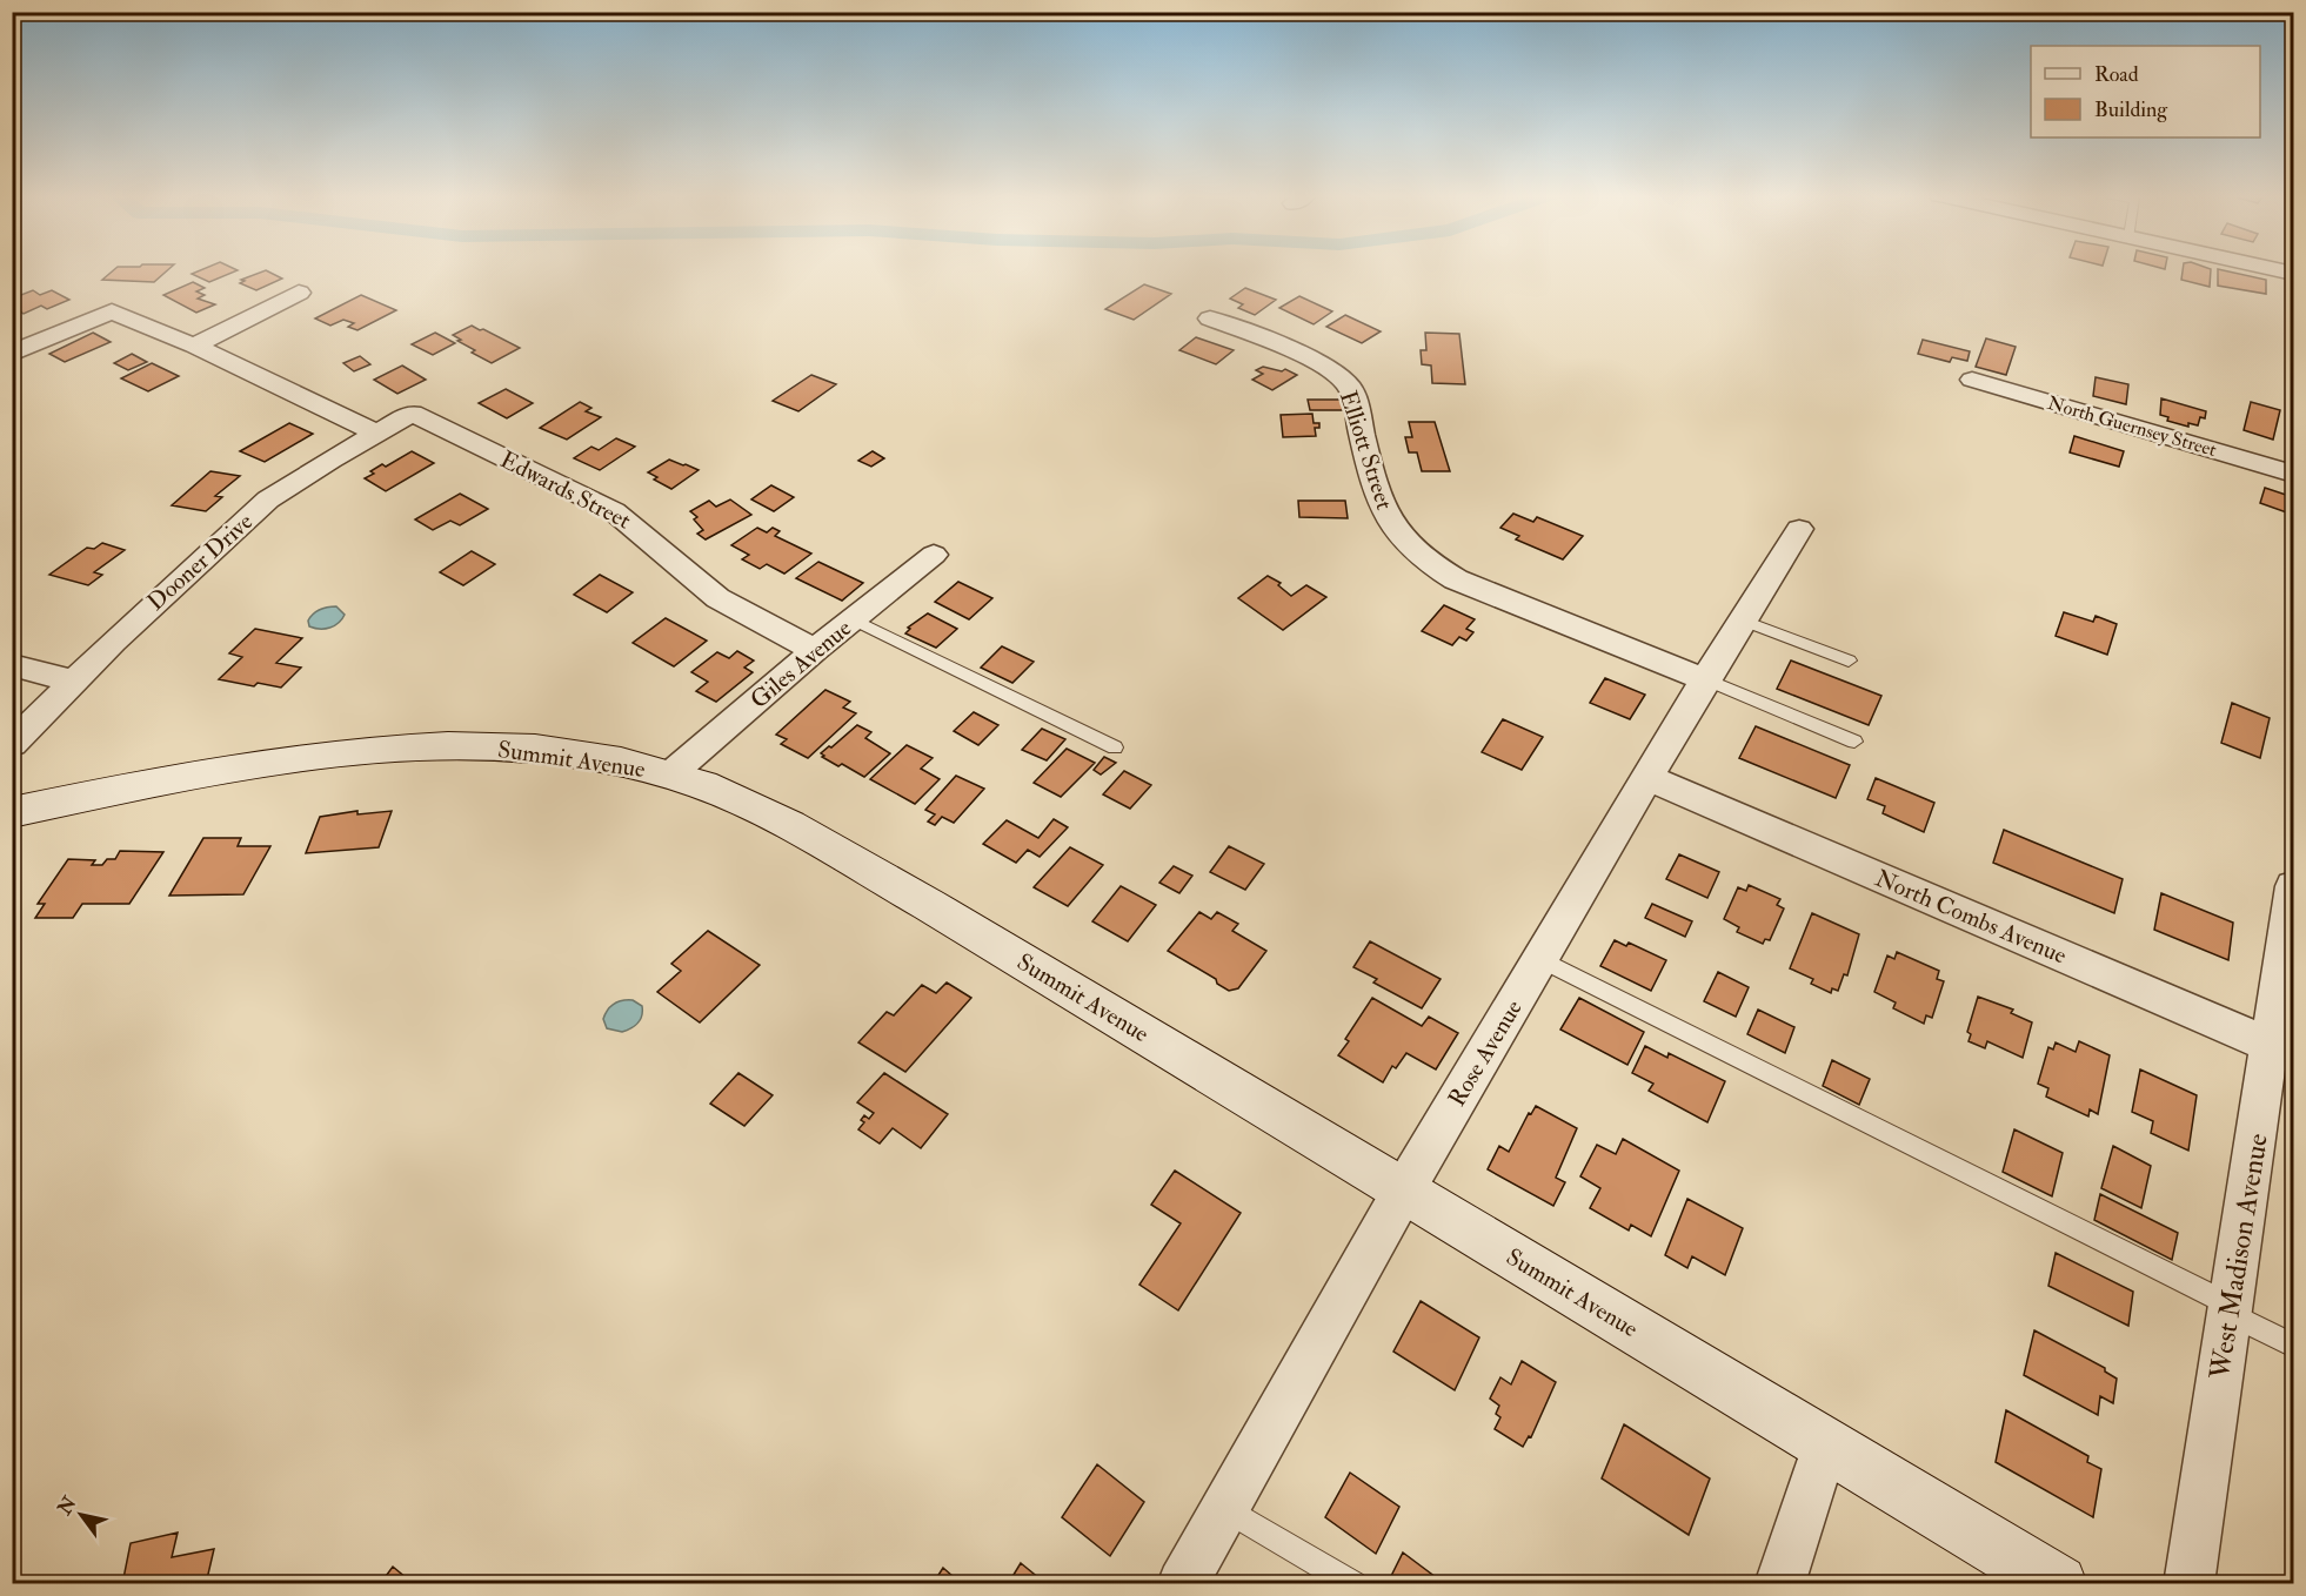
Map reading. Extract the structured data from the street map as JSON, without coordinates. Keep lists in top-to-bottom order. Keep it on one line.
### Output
{"streets":{"street":["North Guernsey Street","Elliott Street","Edwards Street","Dooner Drive","Giles Avenue","Summit Avenue","North Combs Avenue","Rose Avenue","West Madison Avenue"]},"crossings":[["Elliott Street","Rose Avenue"],["Edwards Street","Dooner Drive"],["Edwards Street","Giles Avenue"],["Giles Avenue","Summit Avenue"],["Summit Avenue","Rose Avenue"],["North Combs Avenue","Rose Avenue"],["North Combs Avenue","West Madison Avenue"]],"legend":["Road","Building"],"north":"top left"}
